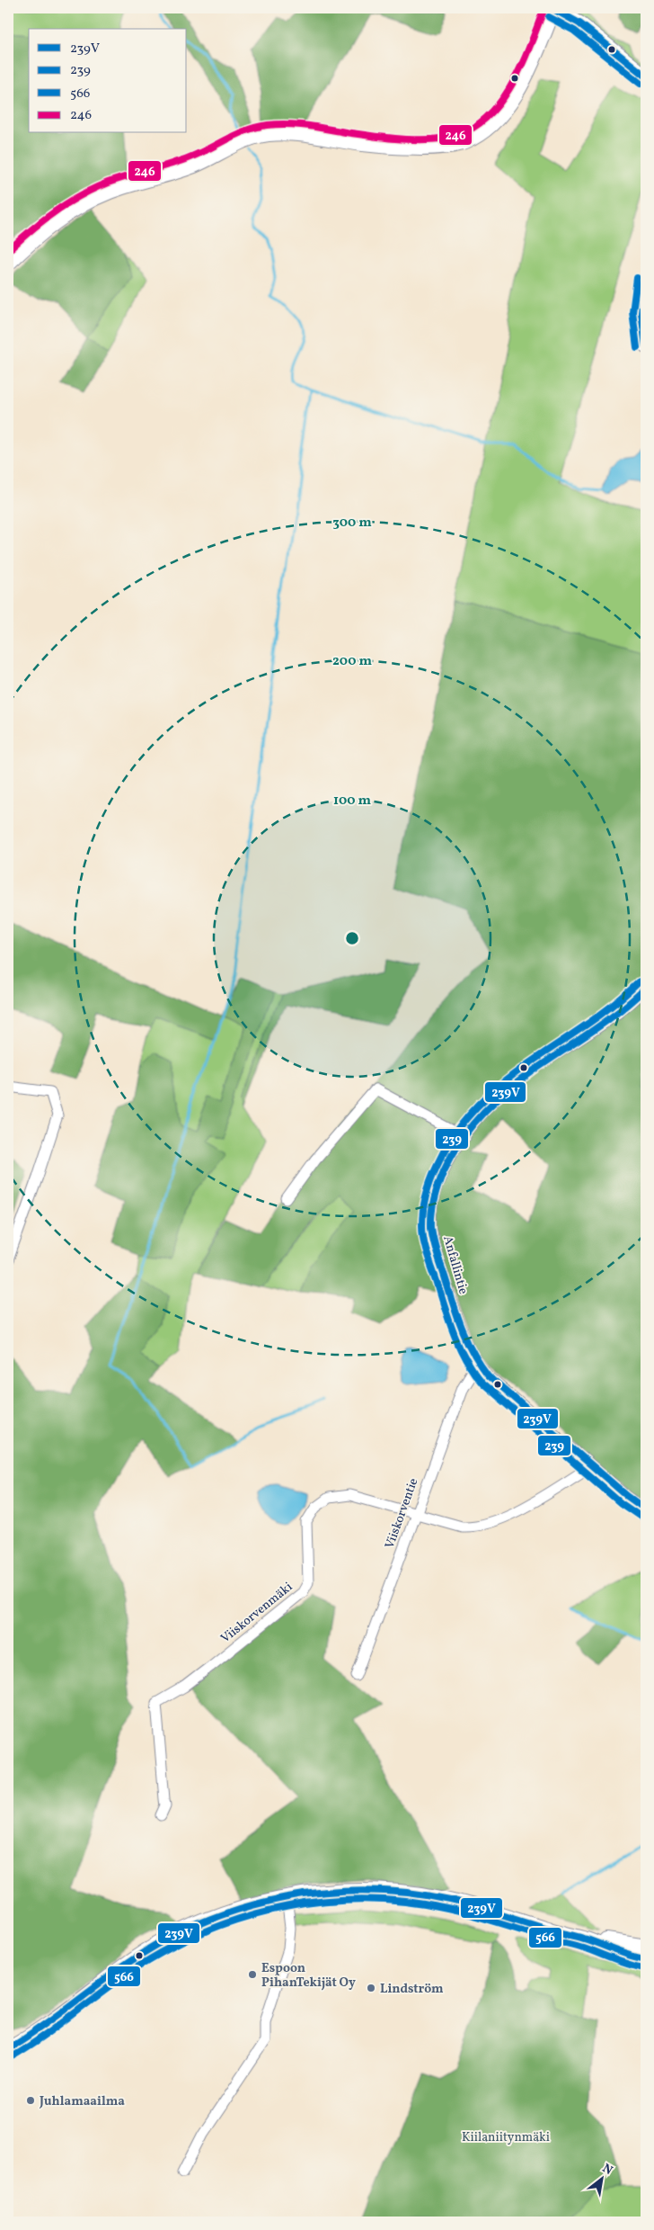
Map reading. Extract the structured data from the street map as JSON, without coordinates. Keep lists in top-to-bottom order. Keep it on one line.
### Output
{"streets":{"street":["Anfallintie","Viiskorventie","Viiskorvenmäki"]},"crossings":[["Anfallintie","Viiskorventie"],["Anfallintie","Viiskorvenmäki"],["Viiskorventie","Viiskorvenmäki"]],"parks":["Kiilaniitynmäki"],"places":["Espoon PihanTekijät Oy","Lindström","Juhlamaailma"],"lines":["transit line 246","transit line 239V","transit line 239","transit line 566"],"legend":["239V","239","566","246"],"north":"top right","rings":["300 m","200 m","100 m"]}
